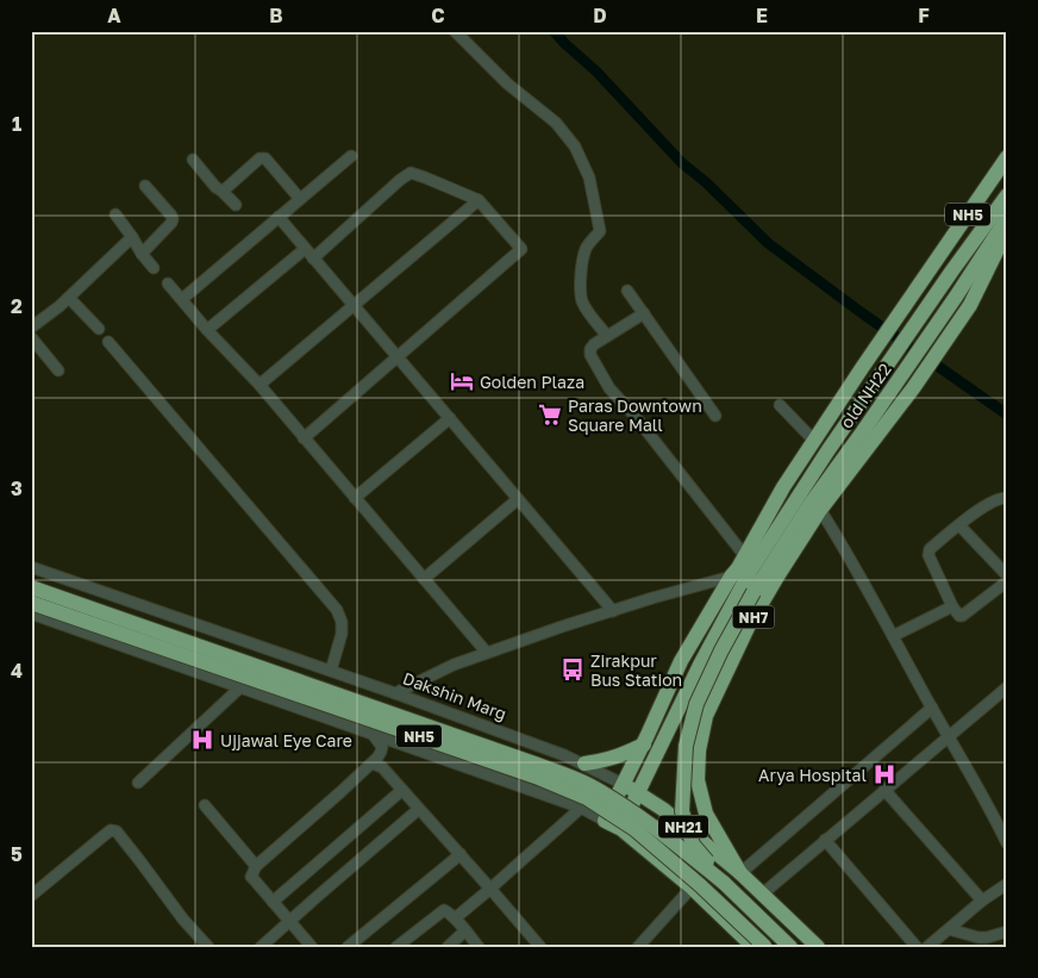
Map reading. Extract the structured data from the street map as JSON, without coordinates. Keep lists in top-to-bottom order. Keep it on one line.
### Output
{"streets":{"highway":["NH5","old NH22","NH7","Dakshin Marg","NH21"]},"crossings":[["NH5","old NH22"],["NH5","Dakshin Marg"],["NH7","Dakshin Marg"]],"places":{"hotel":["Golden Plaza"],"supermarket":["Paras Downtown Square Mall"],"bus stop":["Zirakpur Bus Station"],"hospital":["Ujjawal Eye Care","Arya Hospital"]},"grid":{"columns":["A","B","C","D","E","F"],"rows":["1","2","3","4","5"]}}
